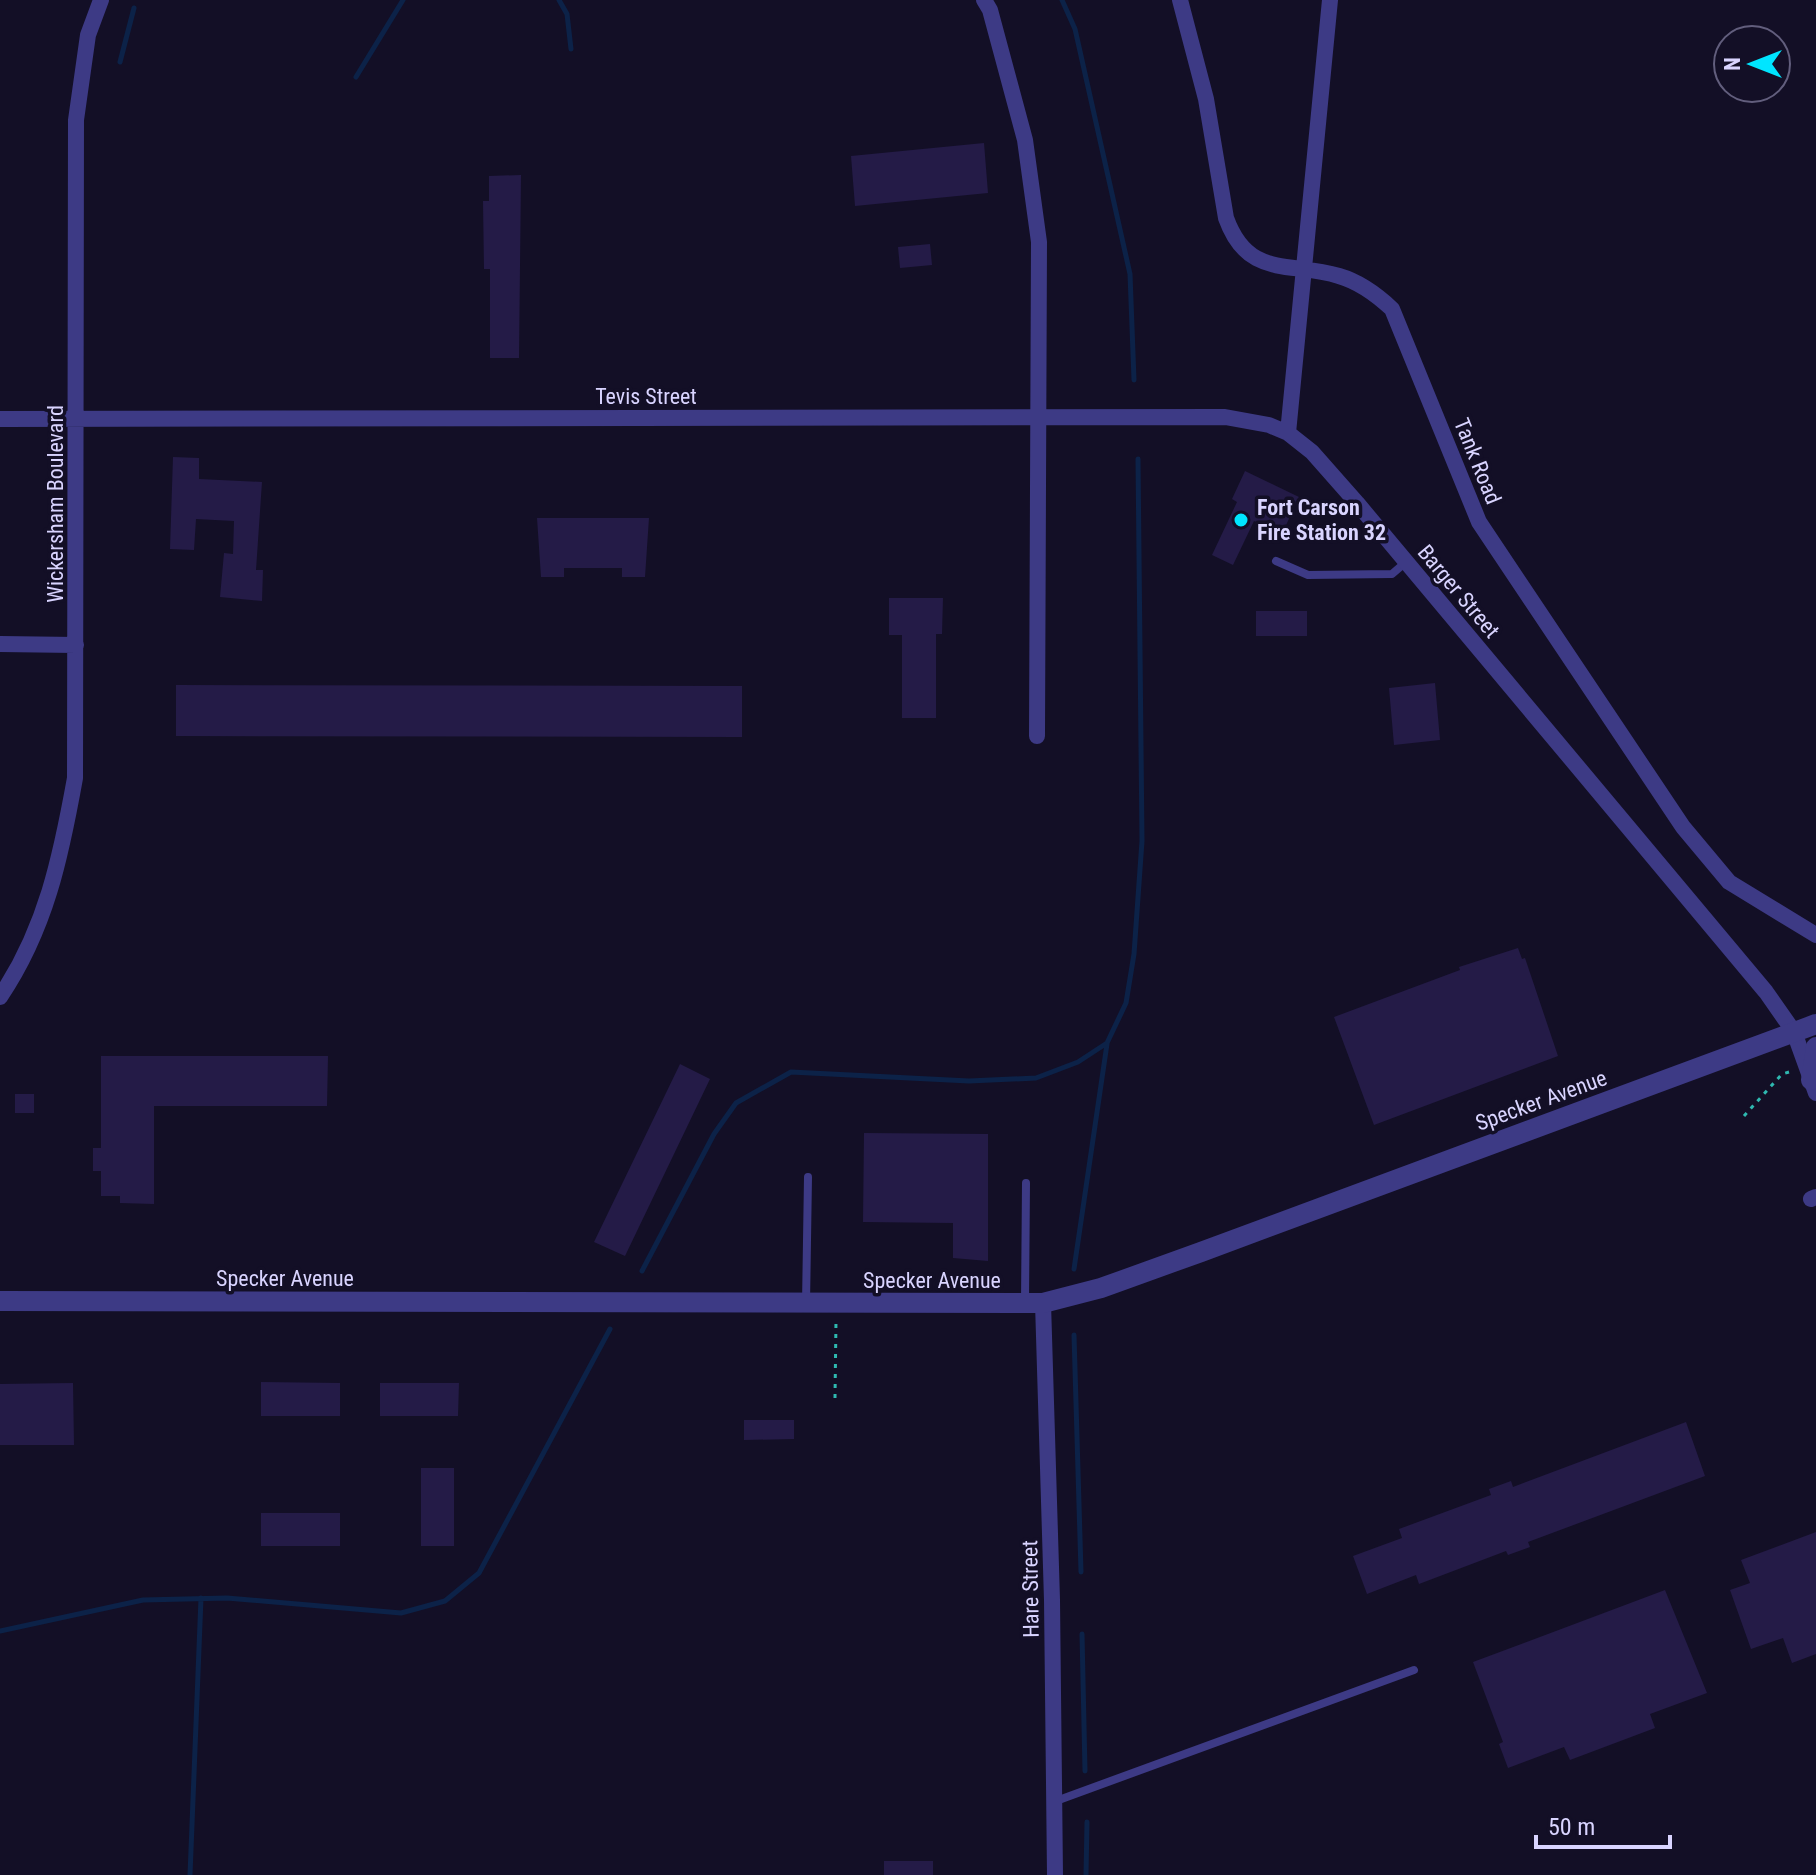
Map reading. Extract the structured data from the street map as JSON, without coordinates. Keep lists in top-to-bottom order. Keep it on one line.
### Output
{"streets":{"street":["Tevis Street","Tank Road","Wickersham Boulevard","Barger Street","Specker Avenue","Hare Street"]},"crossings":[["Tevis Street","Wickersham Boulevard"],["Tevis Street","Barger Street"],["Barger Street","Specker Avenue"],["Specker Avenue","Hare Street"]],"places":["Fort Carson Fire Station 32"],"scale_bar":"50 m","north":"left"}
